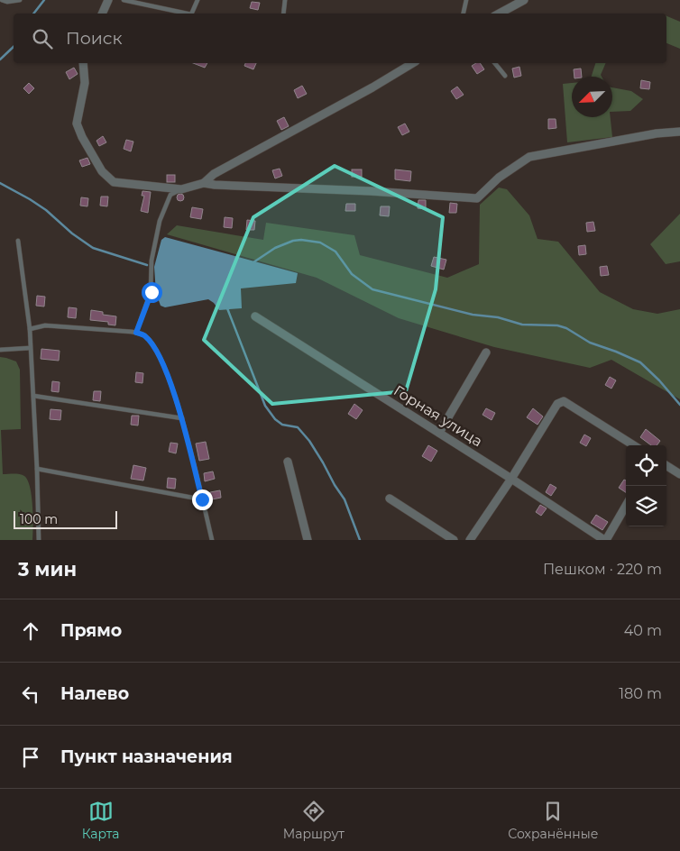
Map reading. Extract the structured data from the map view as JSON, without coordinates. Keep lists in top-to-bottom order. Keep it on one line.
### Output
{"streets":{"street":["Горная улица"]},"scale_bar":"100 m","north":"bottom left","page":{"search":"Поиск","scale":"100 m","heading":["3 мин","Пешком · 220 m"],"list":[["Прямо","40 m"],["Налево","180 m"],"Пункт назначения"],"nav":["Карта","Маршрут","Сохранённые"]}}
